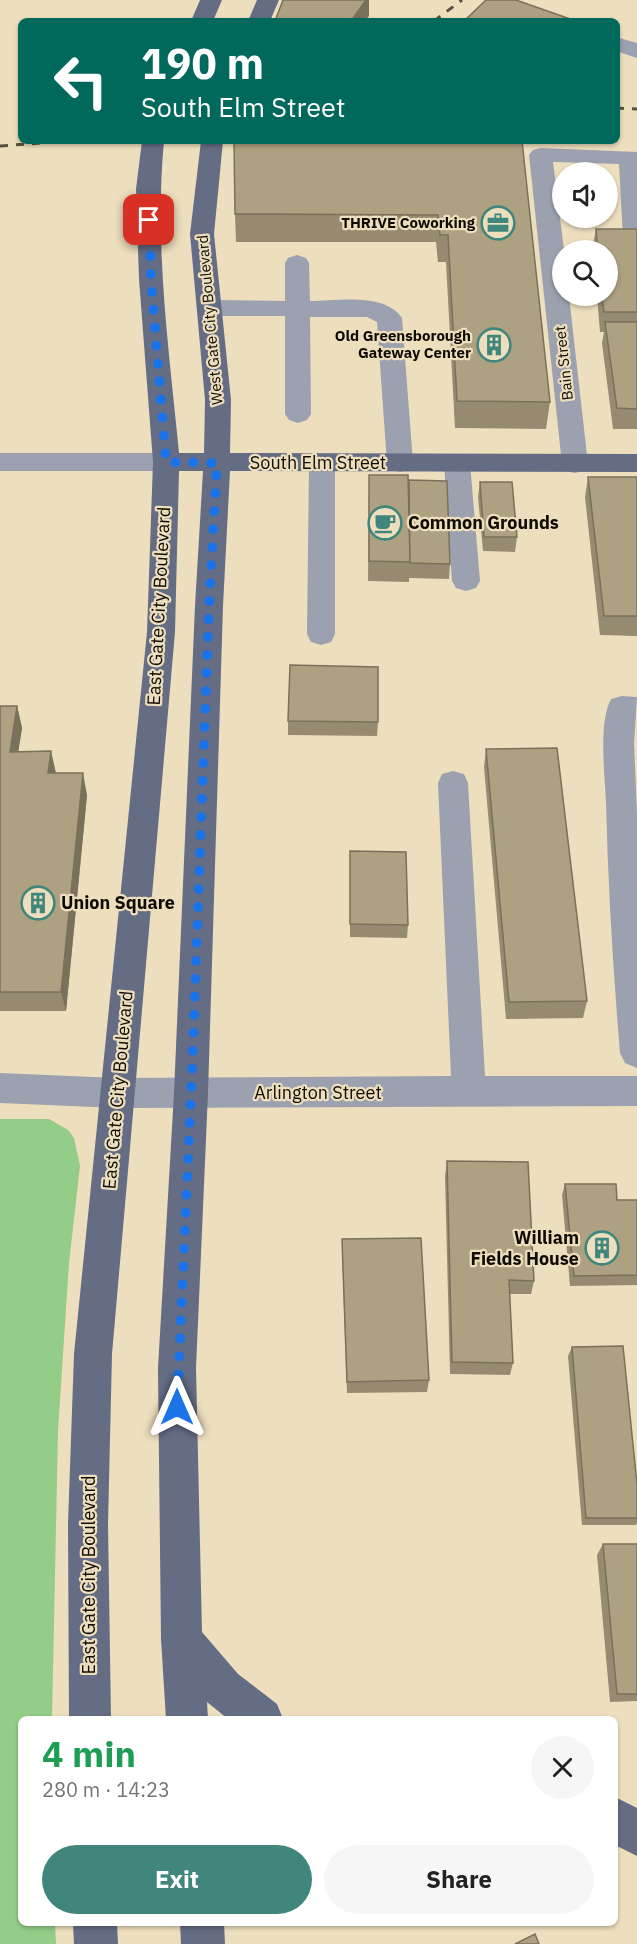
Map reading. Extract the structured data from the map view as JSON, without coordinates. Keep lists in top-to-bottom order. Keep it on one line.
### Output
{"streets":{"main road":["West Gate City Boulevard","South Elm Street","East Gate City Boulevard"],"street":["Bain Street","Arlington Street"]},"crossings":[["West Gate City Boulevard","South Elm Street"],["Bain Street","South Elm Street"],["South Elm Street","East Gate City Boulevard"],["East Gate City Boulevard","Arlington Street"]],"places":{"office":["THRIVE Coworking"],"building":["Old Greensborough Gateway Center","Union Square","William Fields House"],"cafe":["Common Grounds"]},"page":{"turn":["190 m","South Elm Street"],"heading":["4 min","280 m · 14:23"],"buttons":["Exit","Share"]}}
